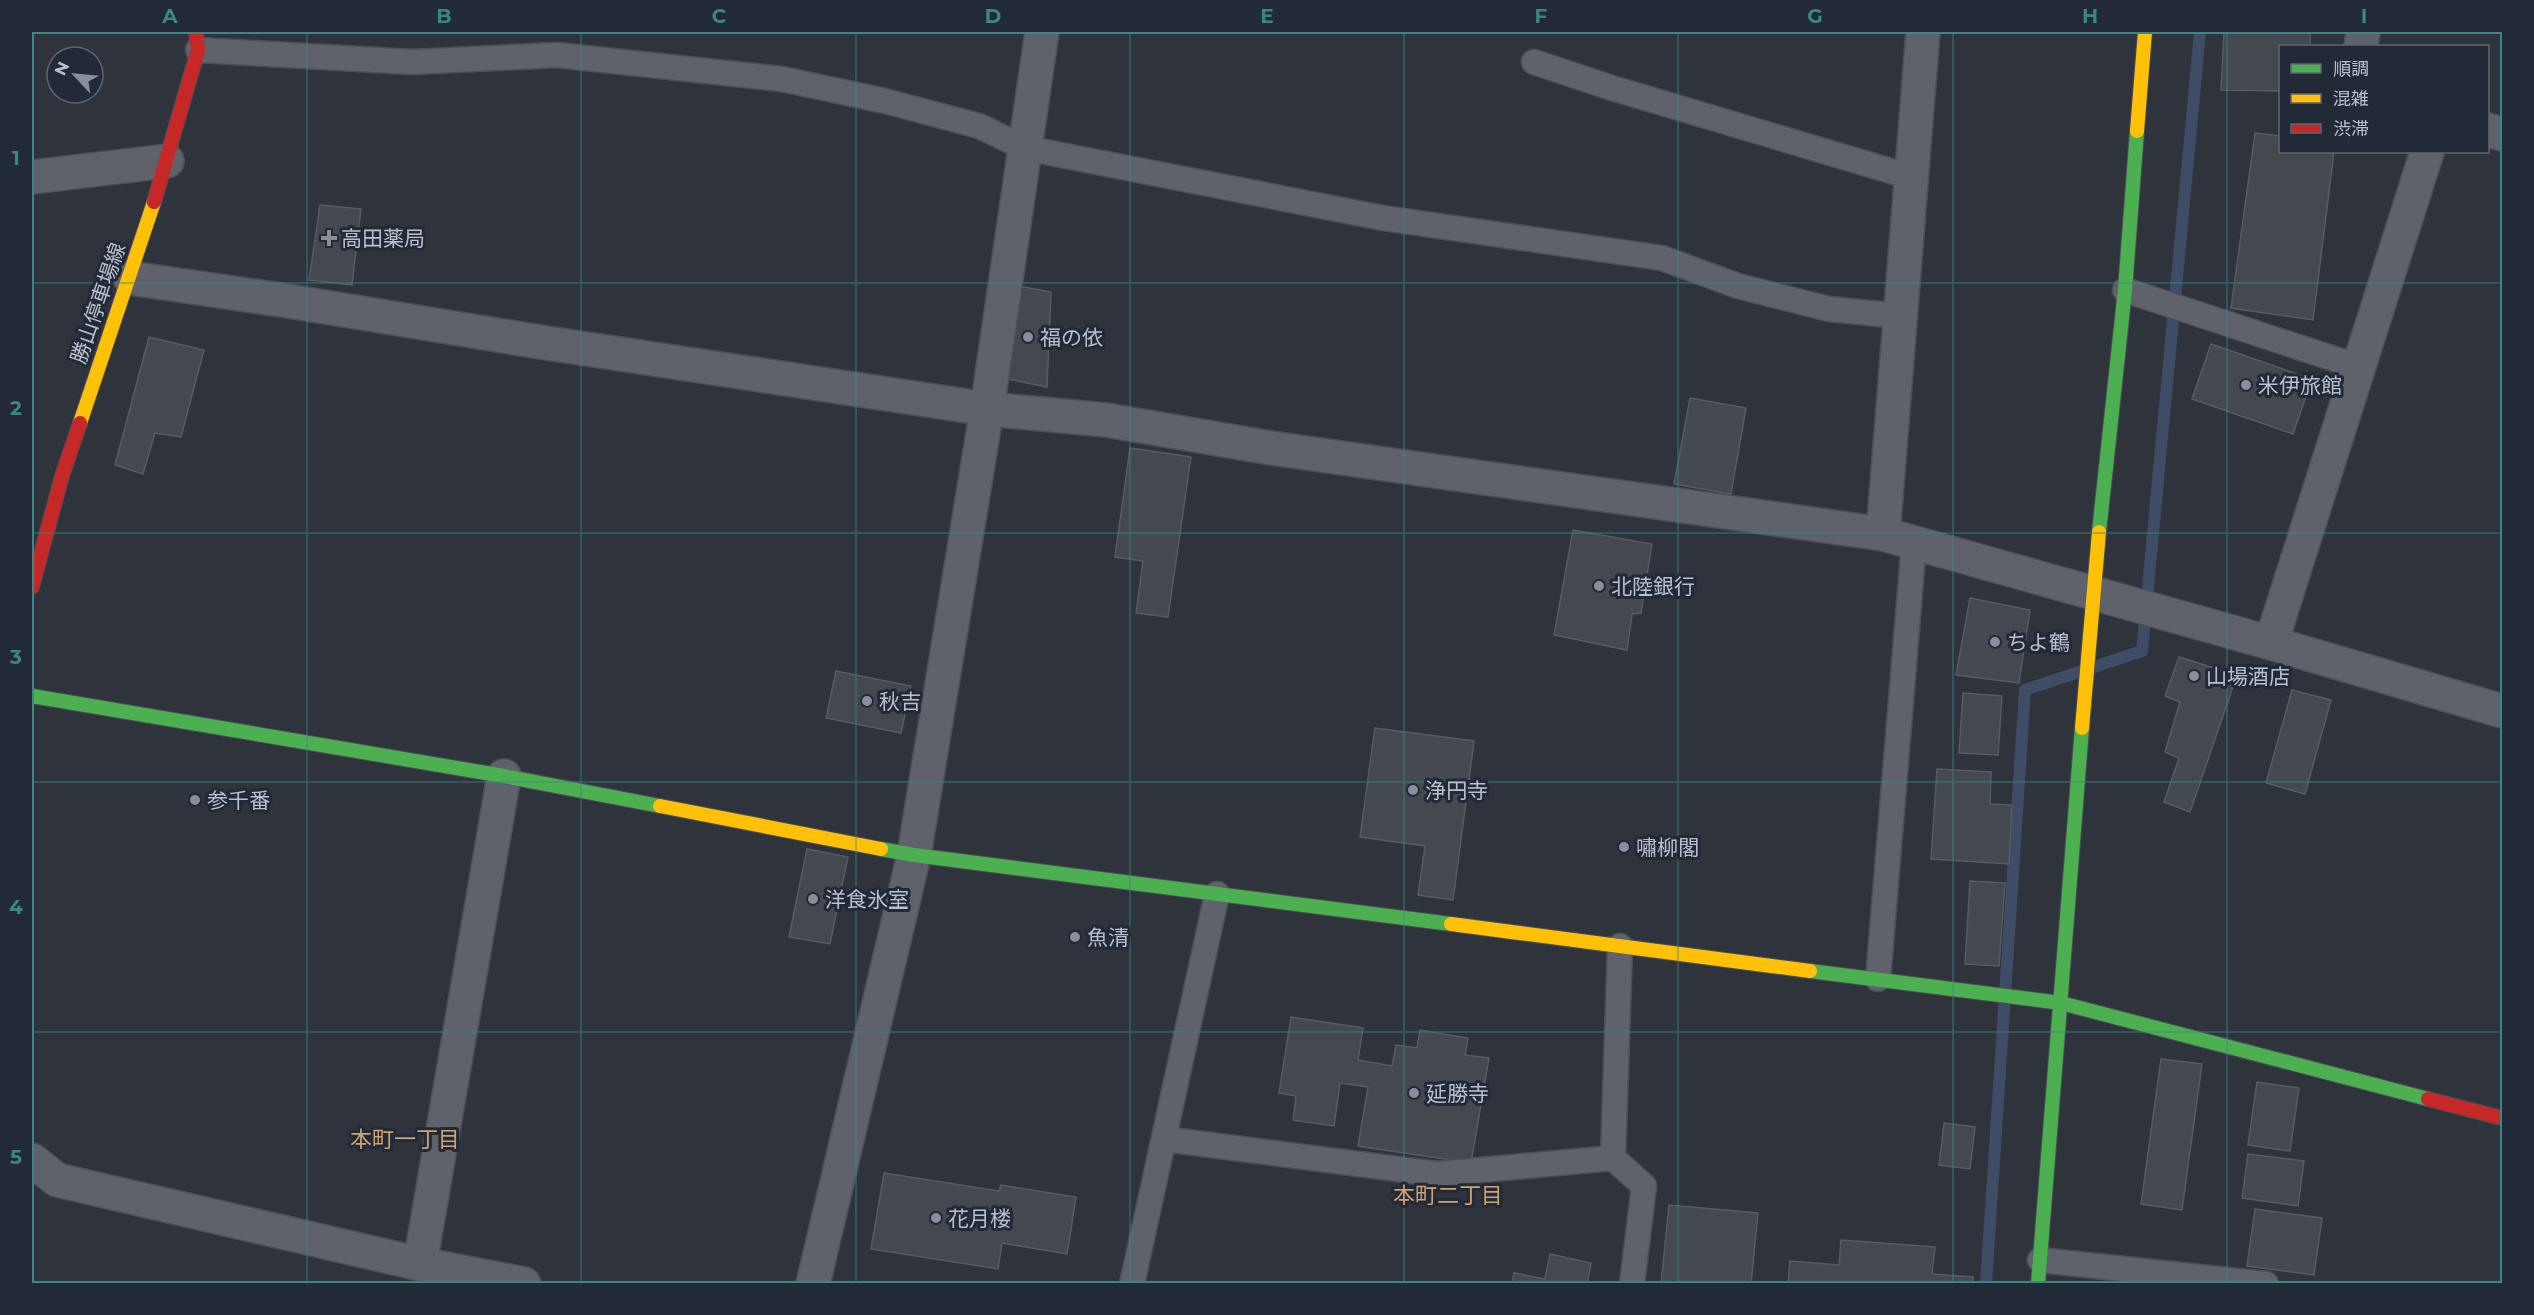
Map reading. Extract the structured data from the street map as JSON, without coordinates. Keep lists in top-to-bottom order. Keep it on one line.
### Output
{"streets":{"street":["勝山停車場線"]},"districts":["本町一丁目","本町二丁目"],"places":{"health":["高田薬局"],"other":["福の依","米伊旅館","北陸銀行","ちよ鶴","山場酒店","秋吉","浄円寺","参千番","嘯柳閣","洋食氷室","魚清","延勝寺","花月楼"]},"legend":["順調","混雑","渋滞"],"north":"top left","grid":{"columns":["A","B","C","D","E","F","G","H","I"],"rows":["1","2","3","4","5"]}}
